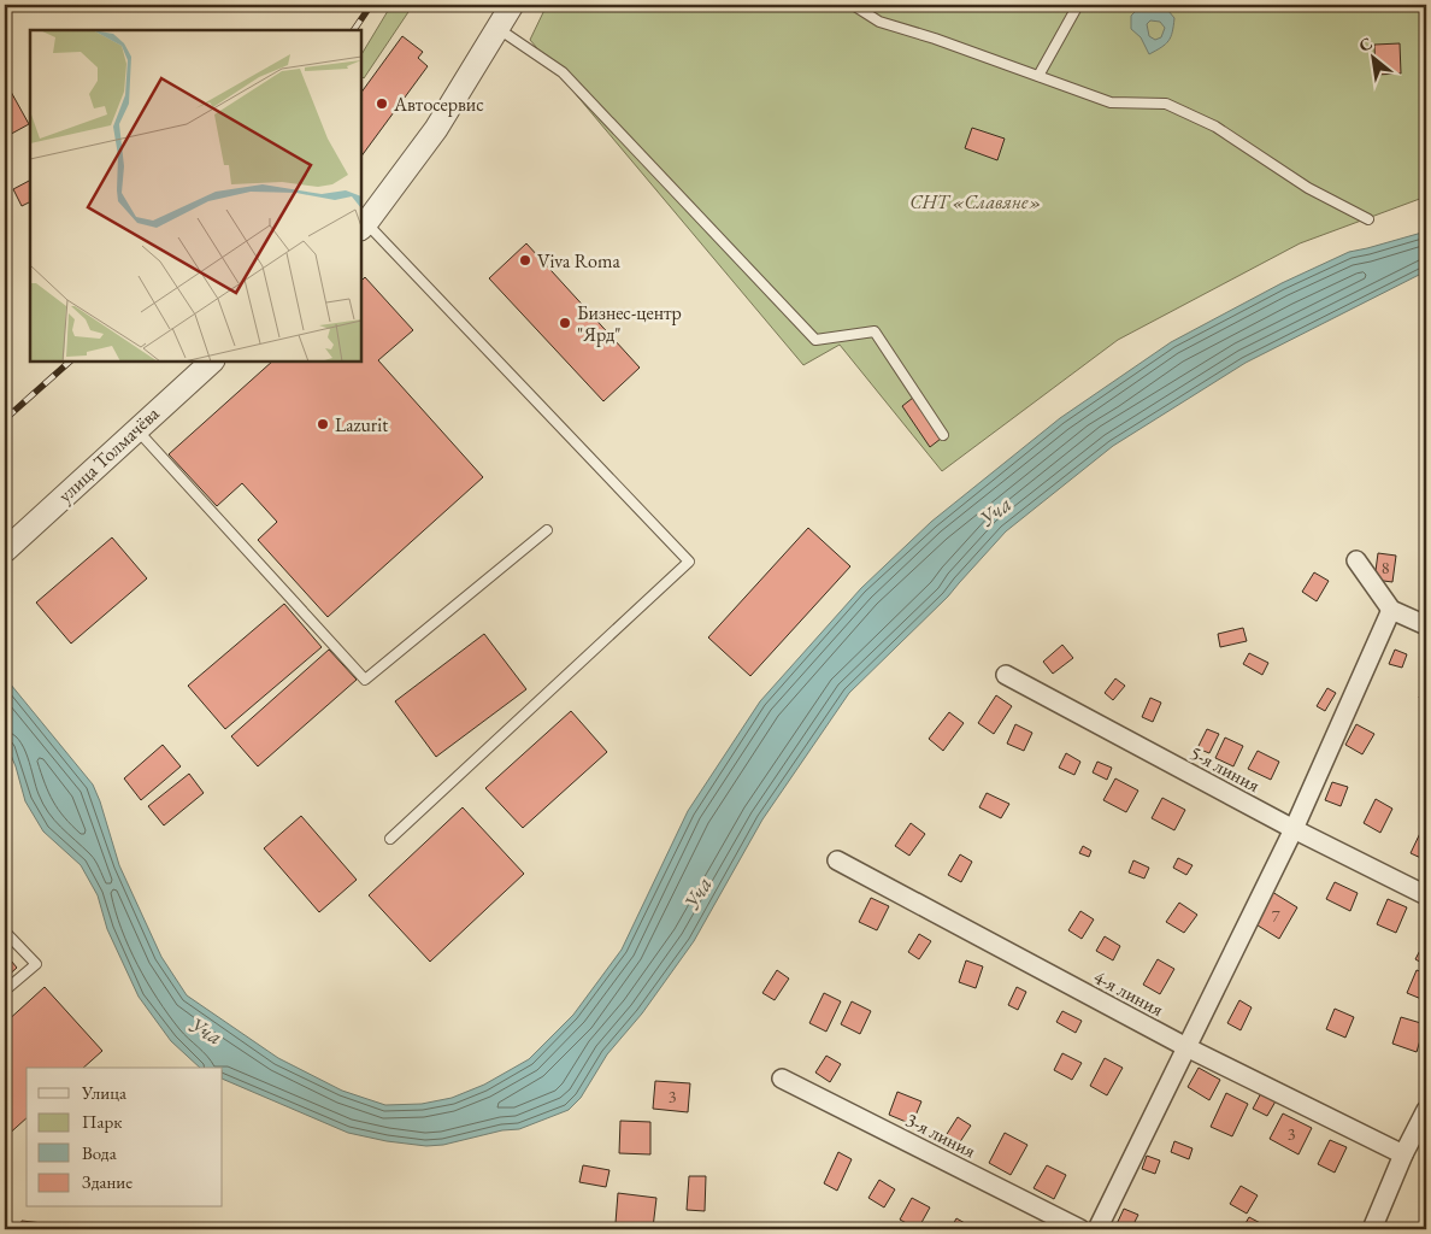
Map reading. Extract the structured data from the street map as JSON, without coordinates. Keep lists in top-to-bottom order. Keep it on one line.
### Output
{"streets":{"street":["улица Толмачёва","5-я линия","4-я линия","3-я линия"]},"water":["Уча"],"parks":["СНТ «Славяне»"],"places":["Автосервис","Viva Roma","Бизнес-центр \"Ярд\"","Lazurit"],"house_numbers":["8","7","3","3"],"legend":["Улица","Парк","Вода","Здание"],"north":"top left"}
